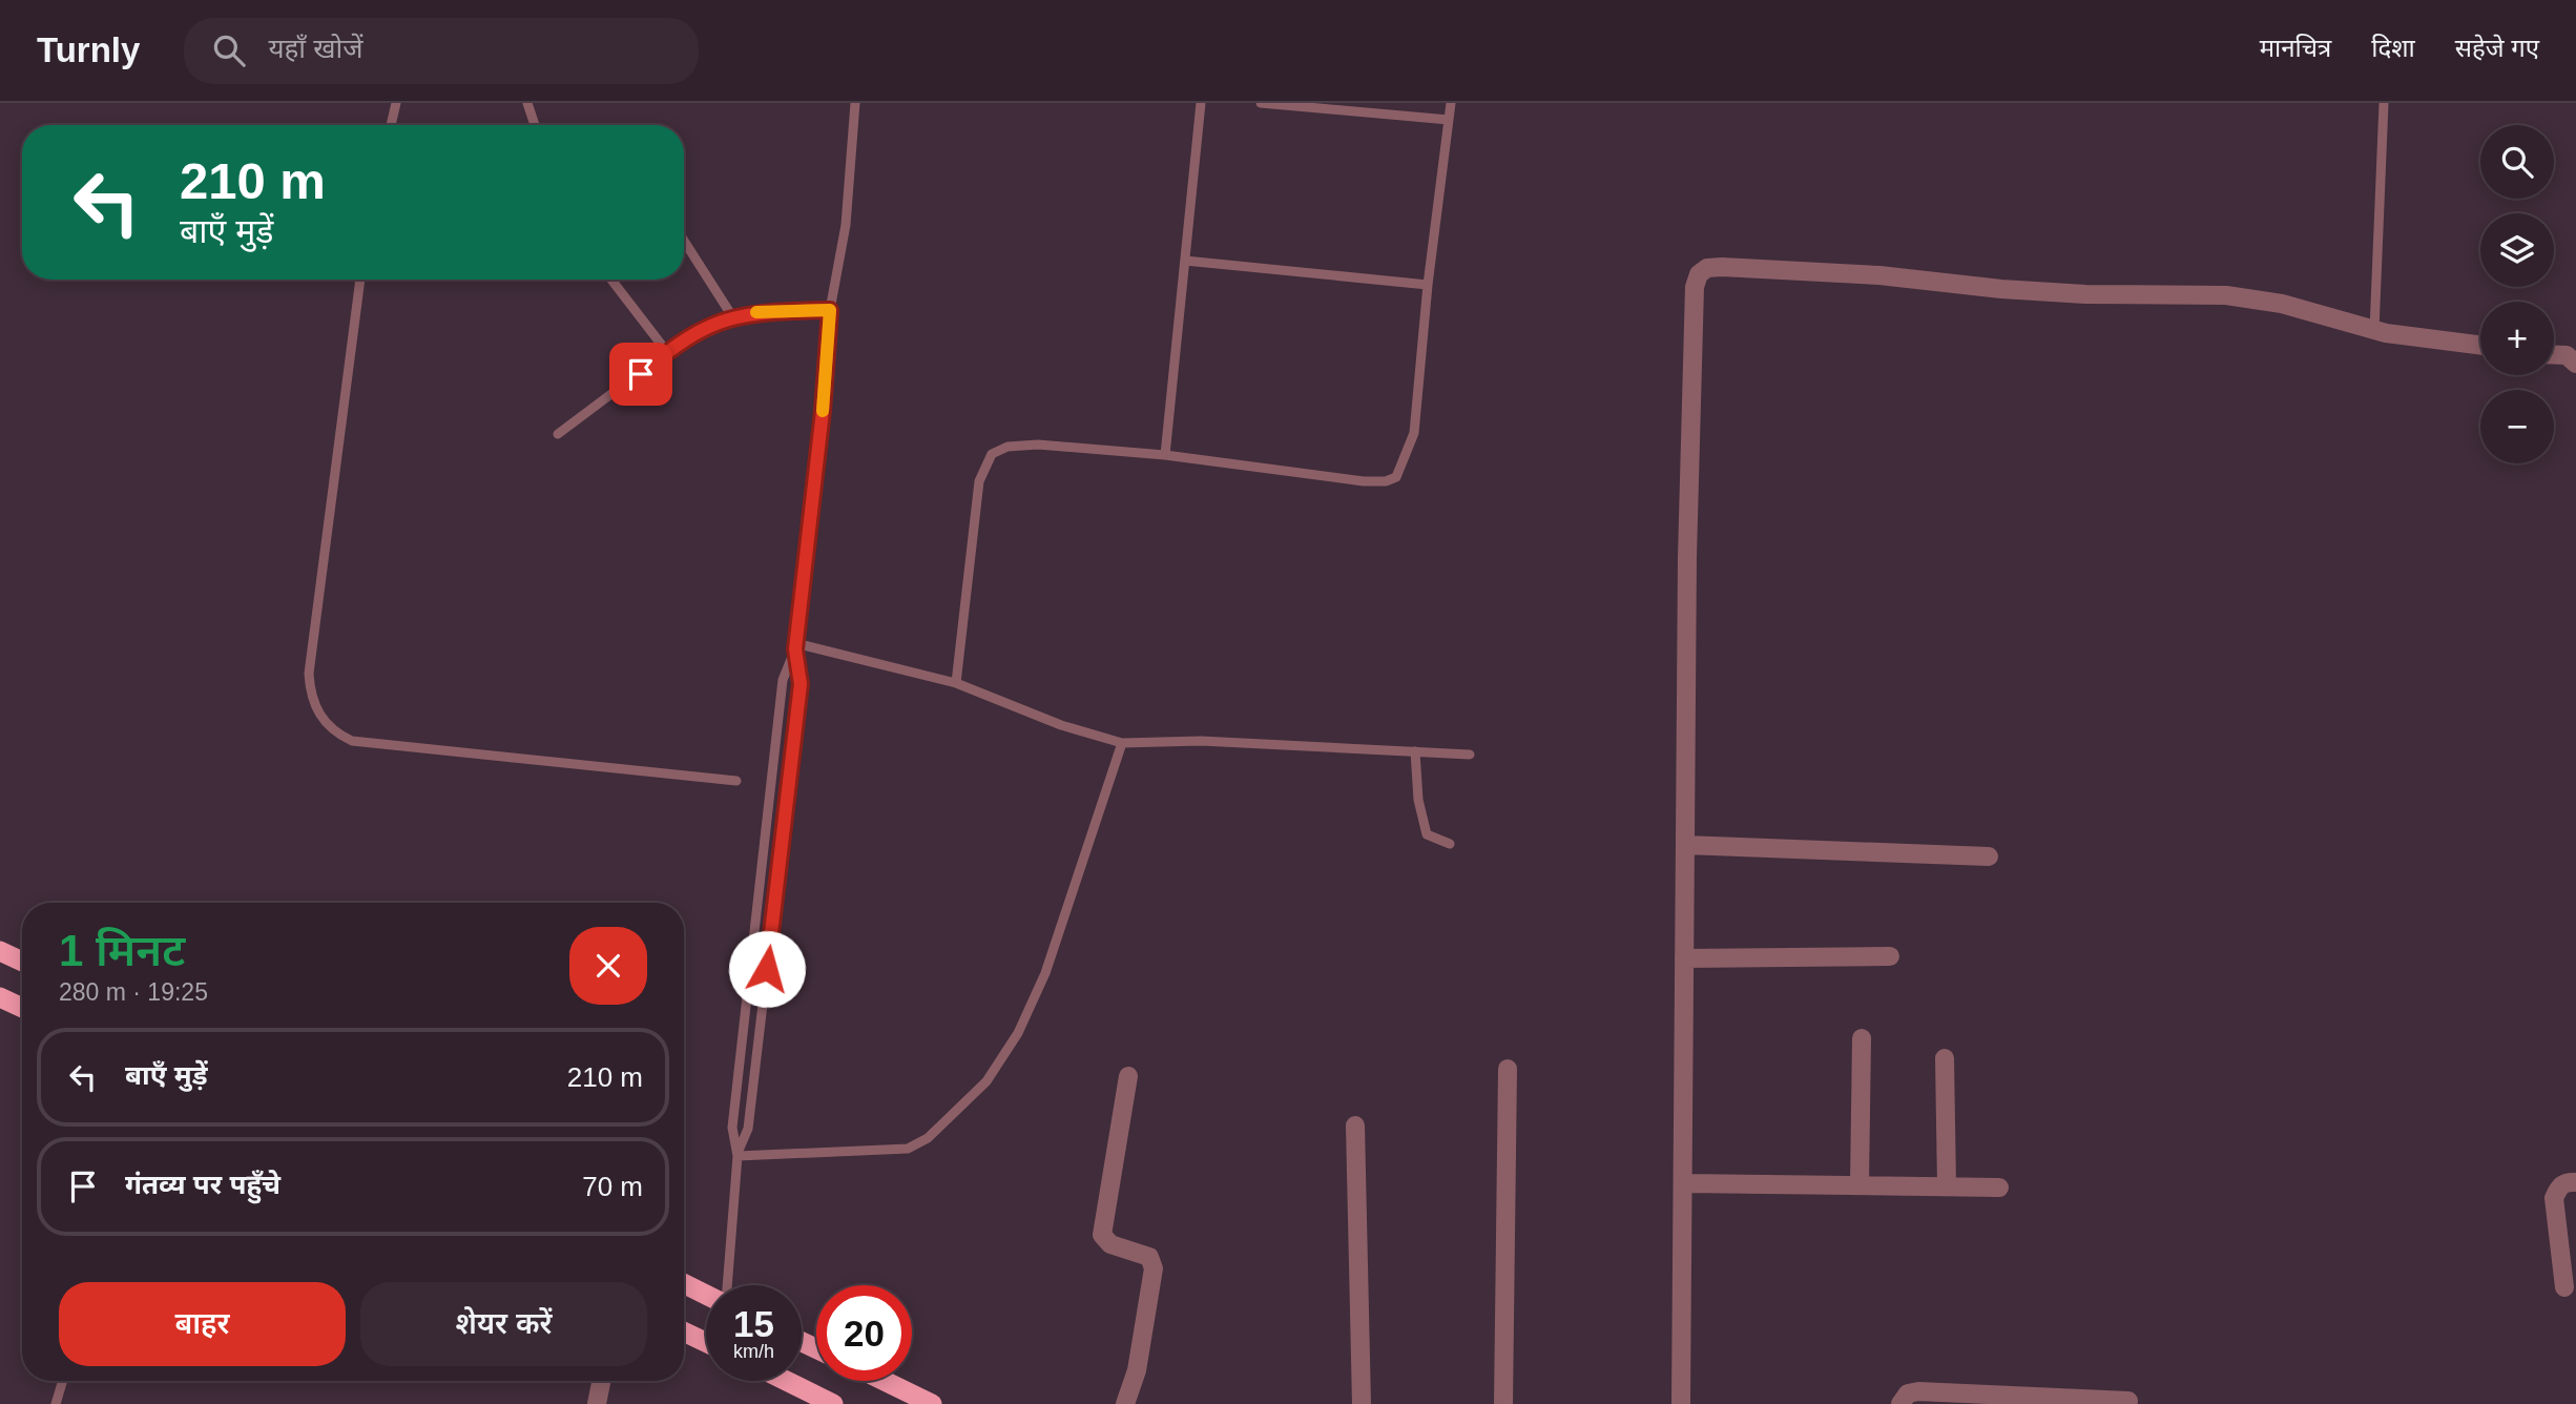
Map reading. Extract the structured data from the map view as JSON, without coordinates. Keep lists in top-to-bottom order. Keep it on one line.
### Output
{"page":{"header":"Turnly","search":"यहाँ खोजें","nav":["मानचित्र","दिशा","सहेजे गए"],"map_buttons":["+","−"],"turn":["210 m","बाएँ मुड़ें"],"heading":["1 मिनट","280 m · 19:25"],"list":[{"name":"बाएँ मुड़ें","value":"210 m"},{"name":"गंतव्य पर पहुँचे","value":"70 m"}],"buttons":["बाहर","शेयर करें"],"speed":"15 km/h","limit":"20"}}
